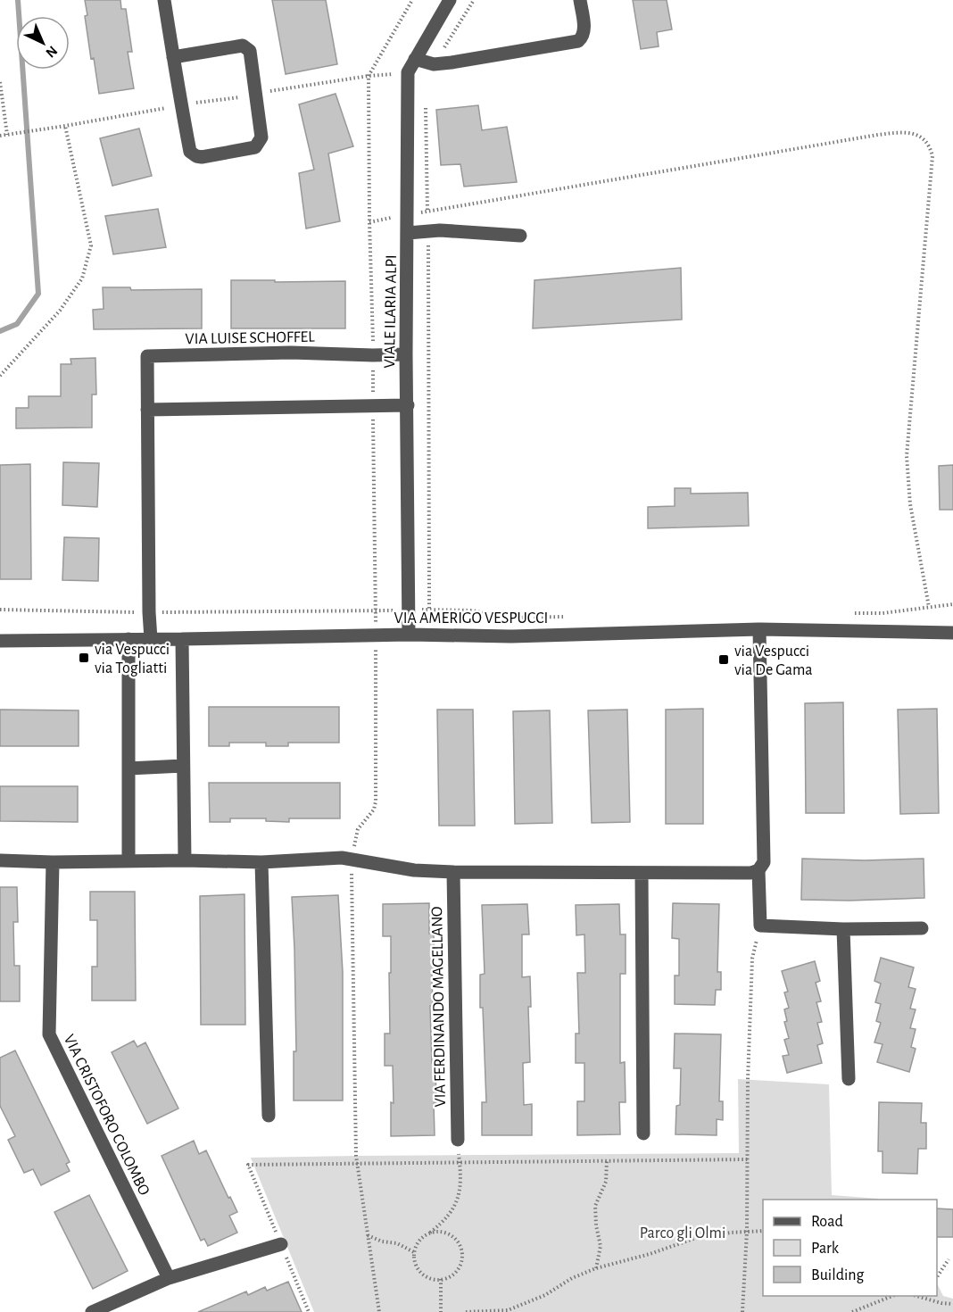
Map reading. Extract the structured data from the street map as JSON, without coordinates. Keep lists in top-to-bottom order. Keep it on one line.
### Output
{"streets":{"street":["VIALE ILARIA ALPI","VIA LUISE SCHOFFEL","VIA AMERIGO VESPUCCI","VIA FERDINANDO MAGELLANO","VIA CRISTOFORO COLOMBO"]},"crossings":[["VIALE ILARIA ALPI","VIA LUISE SCHOFFEL"],["VIALE ILARIA ALPI","VIA AMERIGO VESPUCCI"],["VIA LUISE SCHOFFEL","VIA AMERIGO VESPUCCI"]],"parks":["Parco gli Olmi"],"places":{"transit":["via Vespucci via Togliatti","via Vespucci via De Gama"]},"legend":["Road","Park","Building"],"north":"bottom right"}
